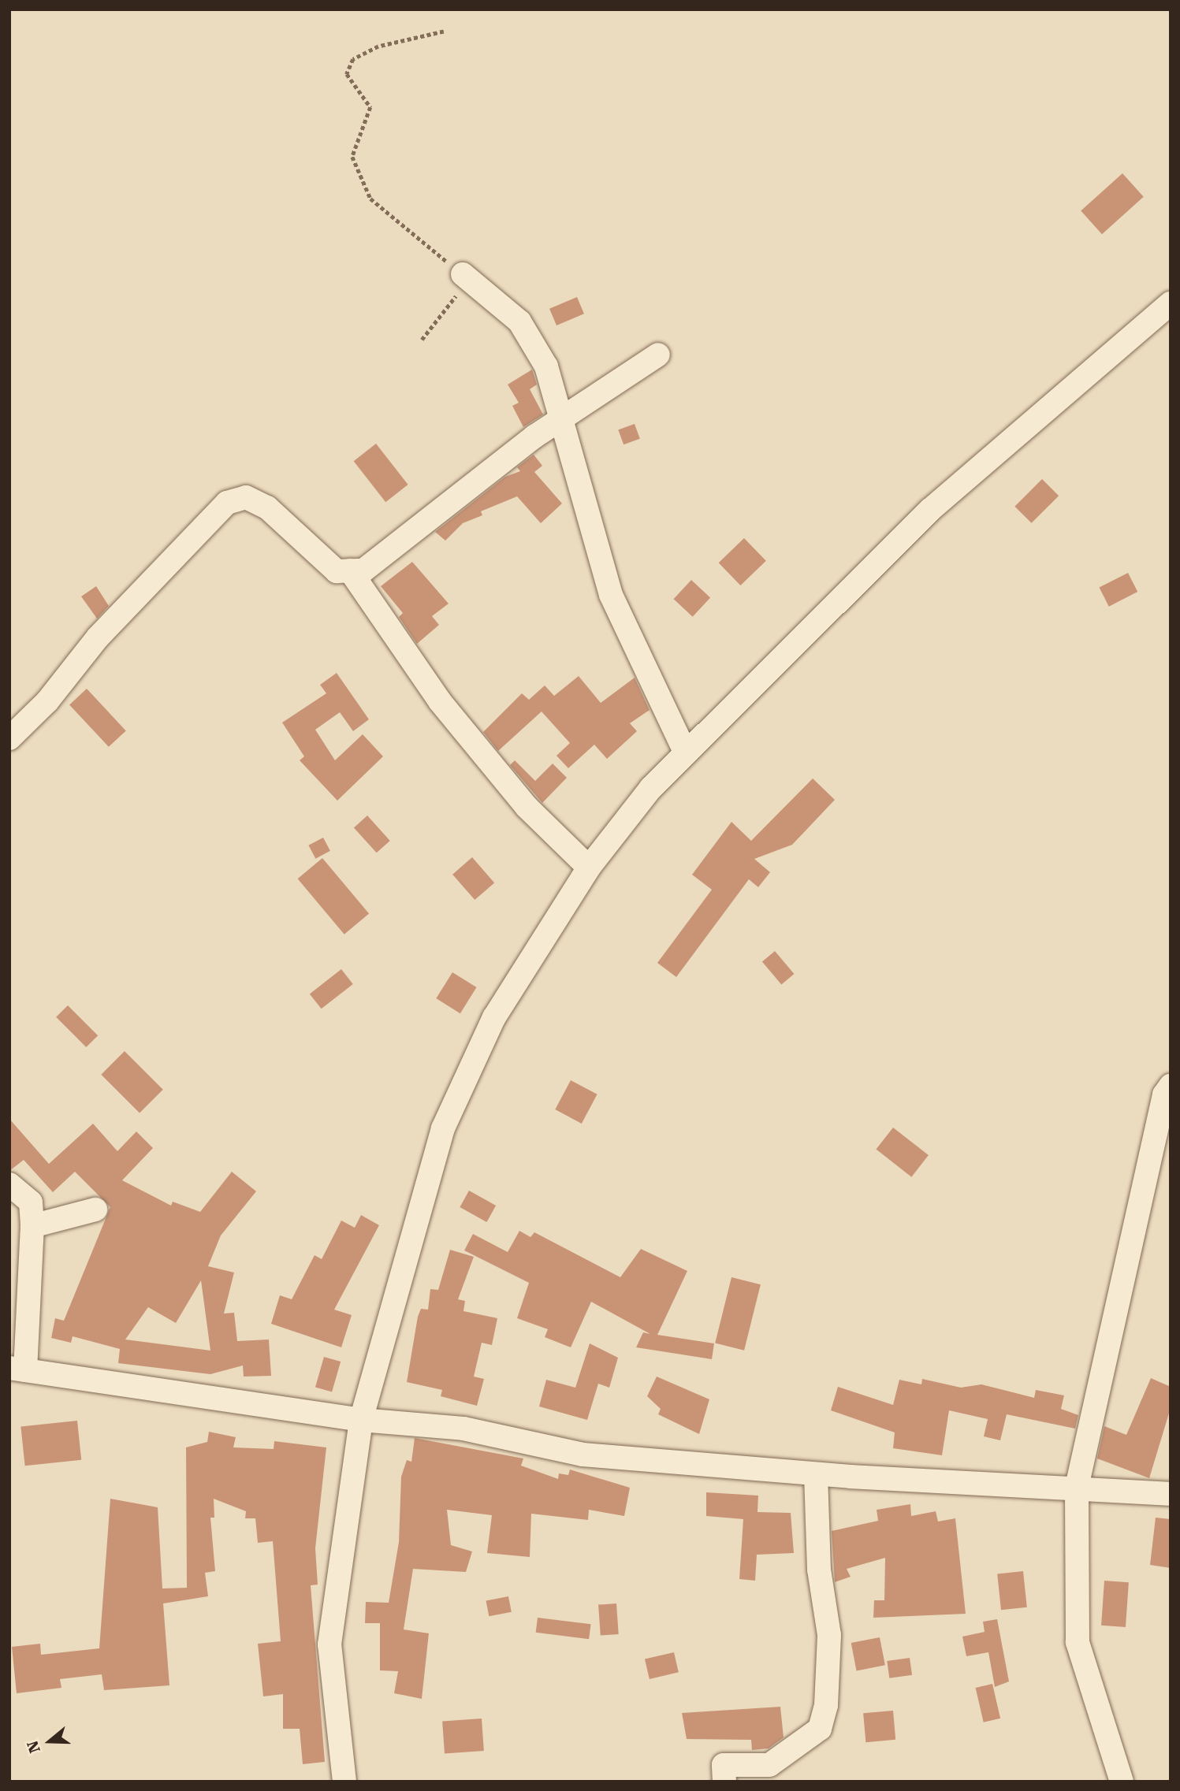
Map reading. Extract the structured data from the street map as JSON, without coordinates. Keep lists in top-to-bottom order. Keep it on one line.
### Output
{"north":"left"}
